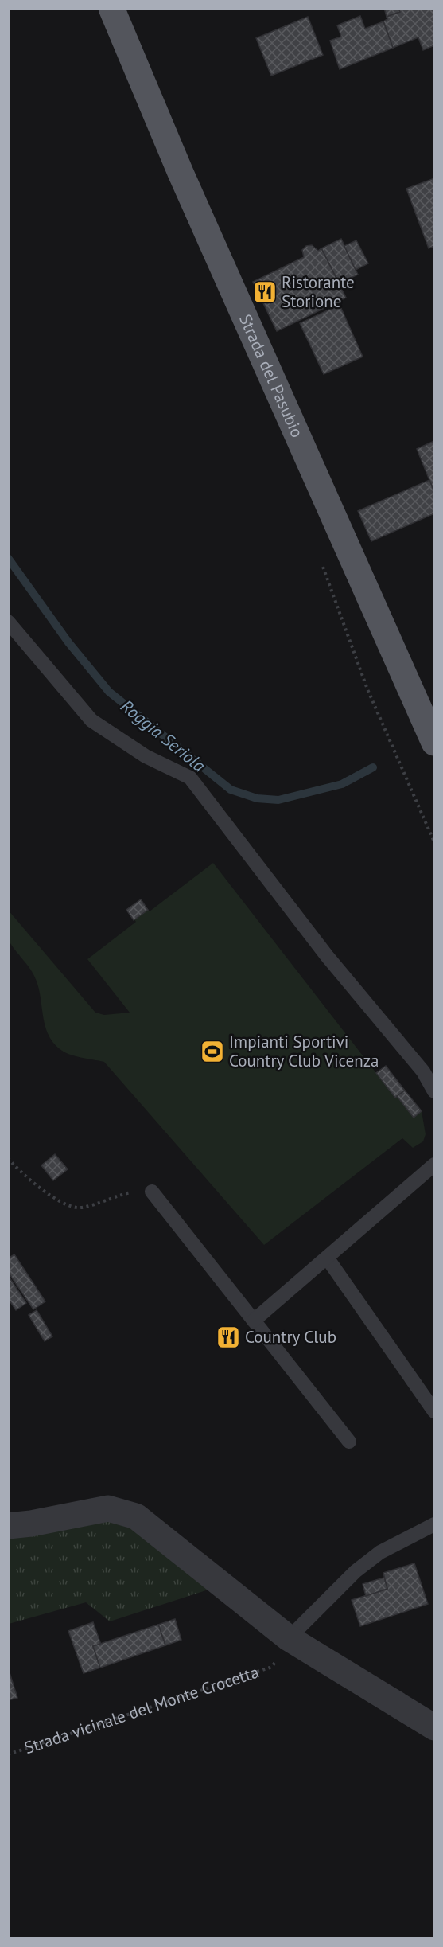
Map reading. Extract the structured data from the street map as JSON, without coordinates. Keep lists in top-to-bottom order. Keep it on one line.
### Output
{"streets":{"main road":["Strada del Pasubio"],"path":["Strada vicinale del Monte Crocetta"]},"water":["Roggia Seriola"],"places":{"restaurant":["Ristorante Storione","Country Club"],"sports":["Impianti Sportivi Country Club Vicenza"]}}
